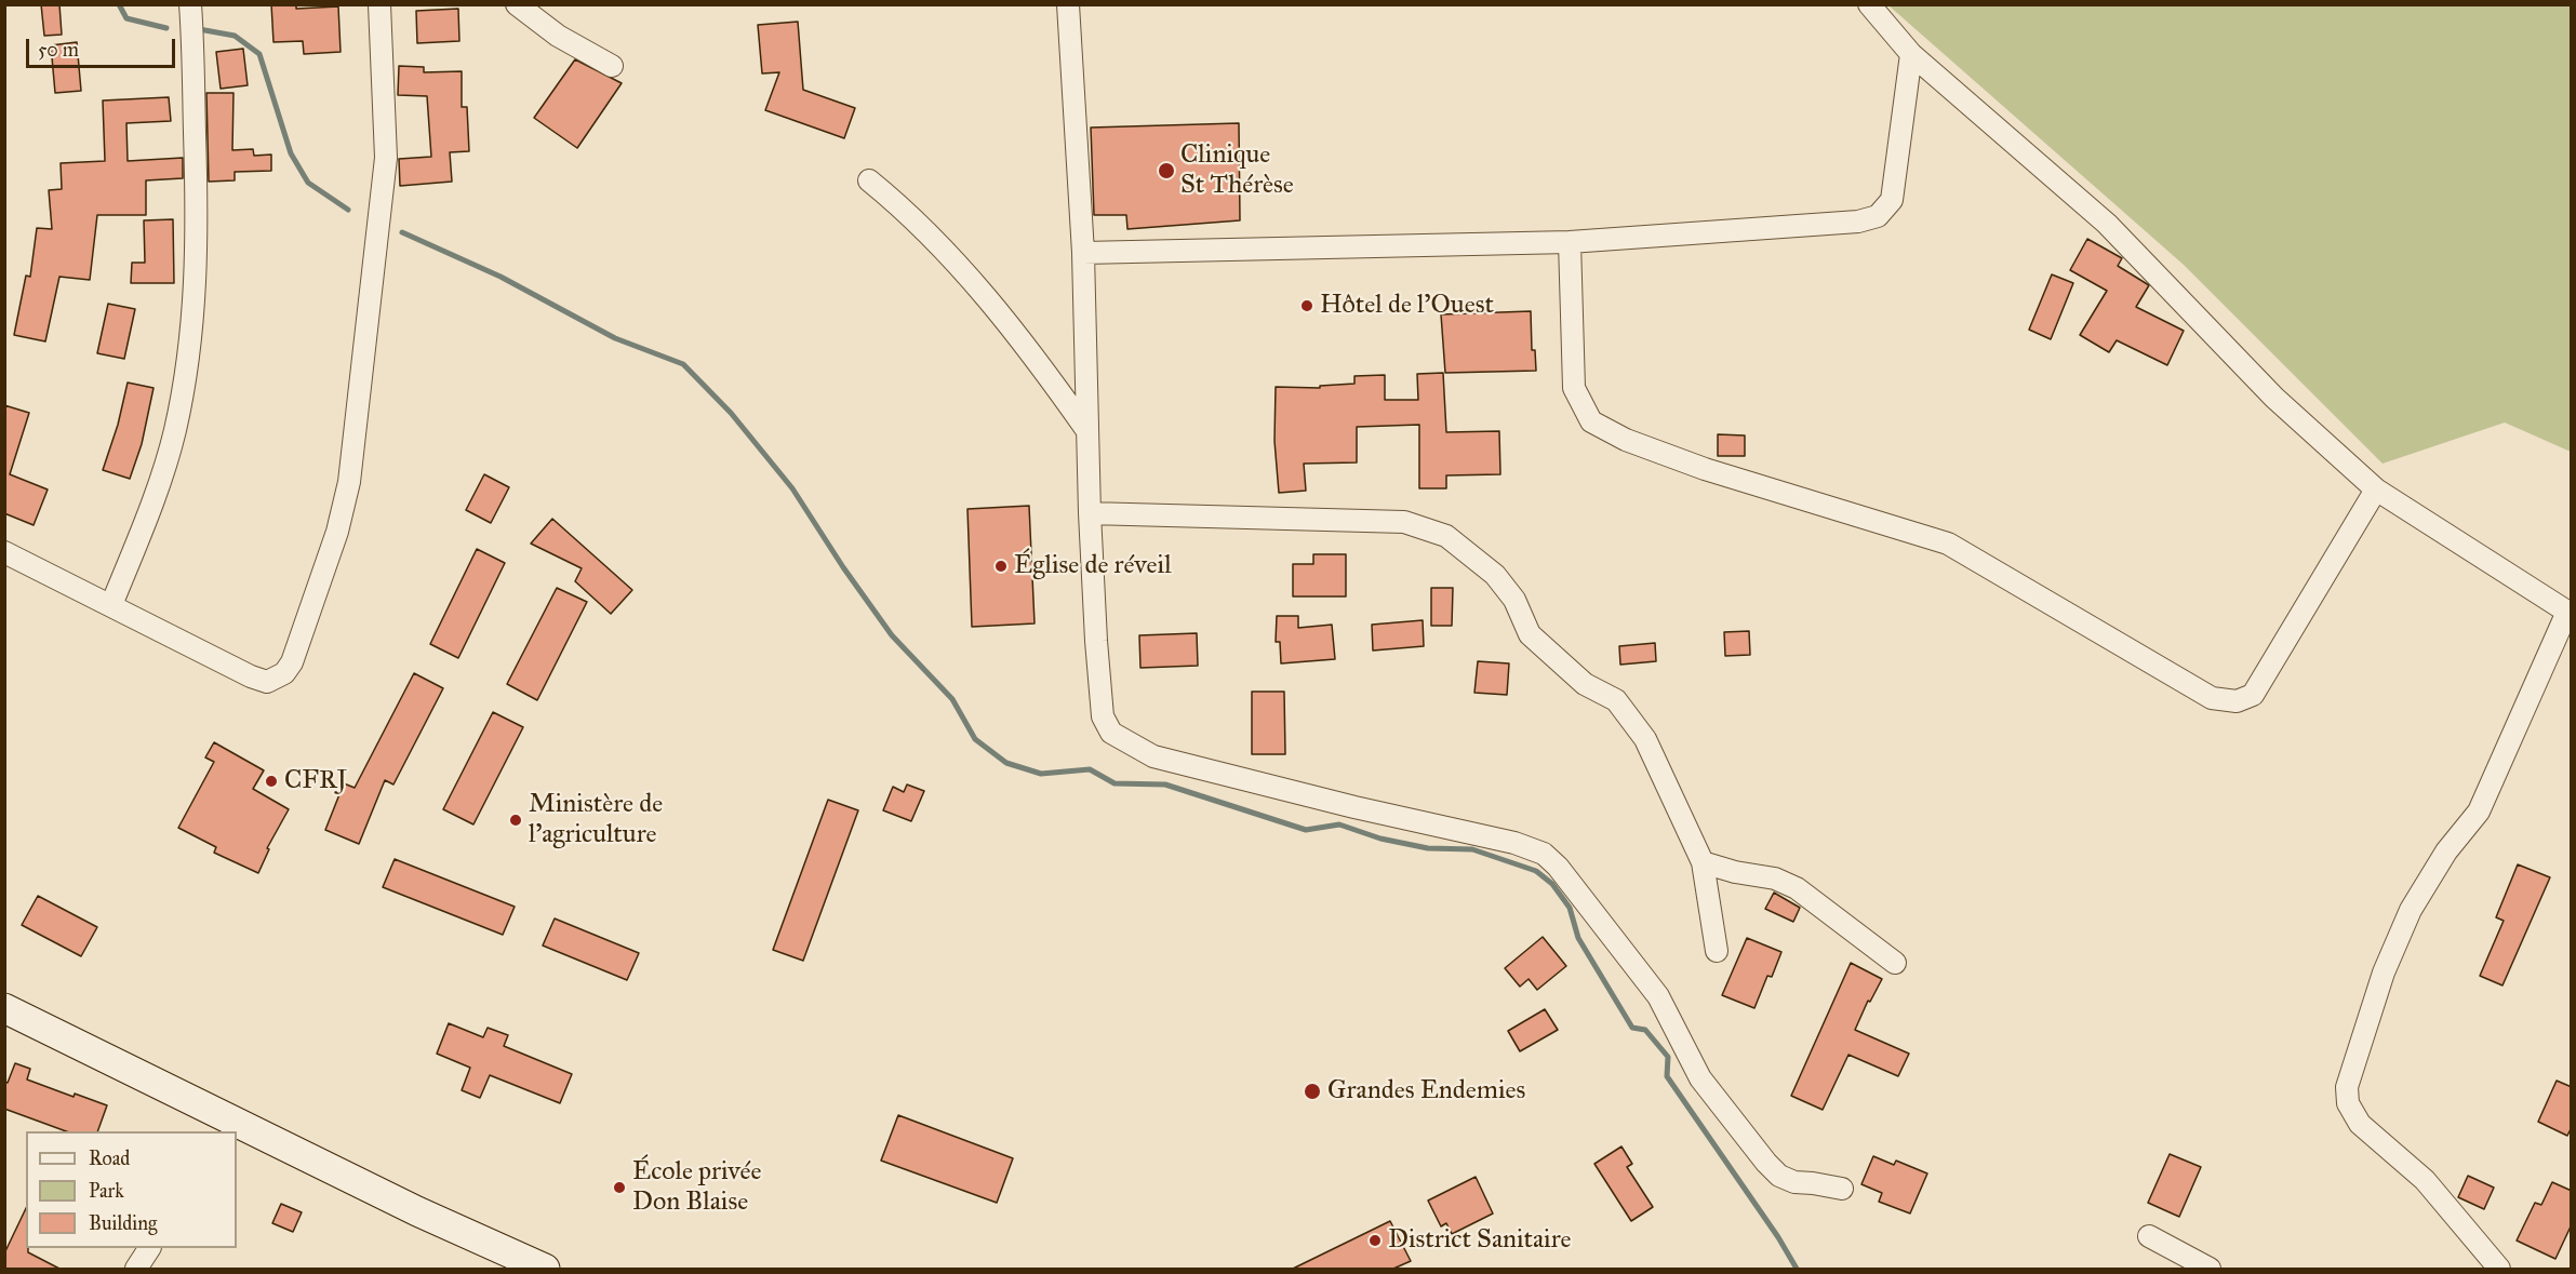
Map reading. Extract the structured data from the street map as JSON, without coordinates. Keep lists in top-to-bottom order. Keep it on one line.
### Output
{"places":["Clinique St Thérèse","Hôtel de l'Ouest","Église de réveil","CFRJ","Ministère de l'agriculture","Grandes Endemies","École privée Don Blaise","District Sanitaire"],"legend":["Road","Park","Building"],"scale_bar":"50 m"}
